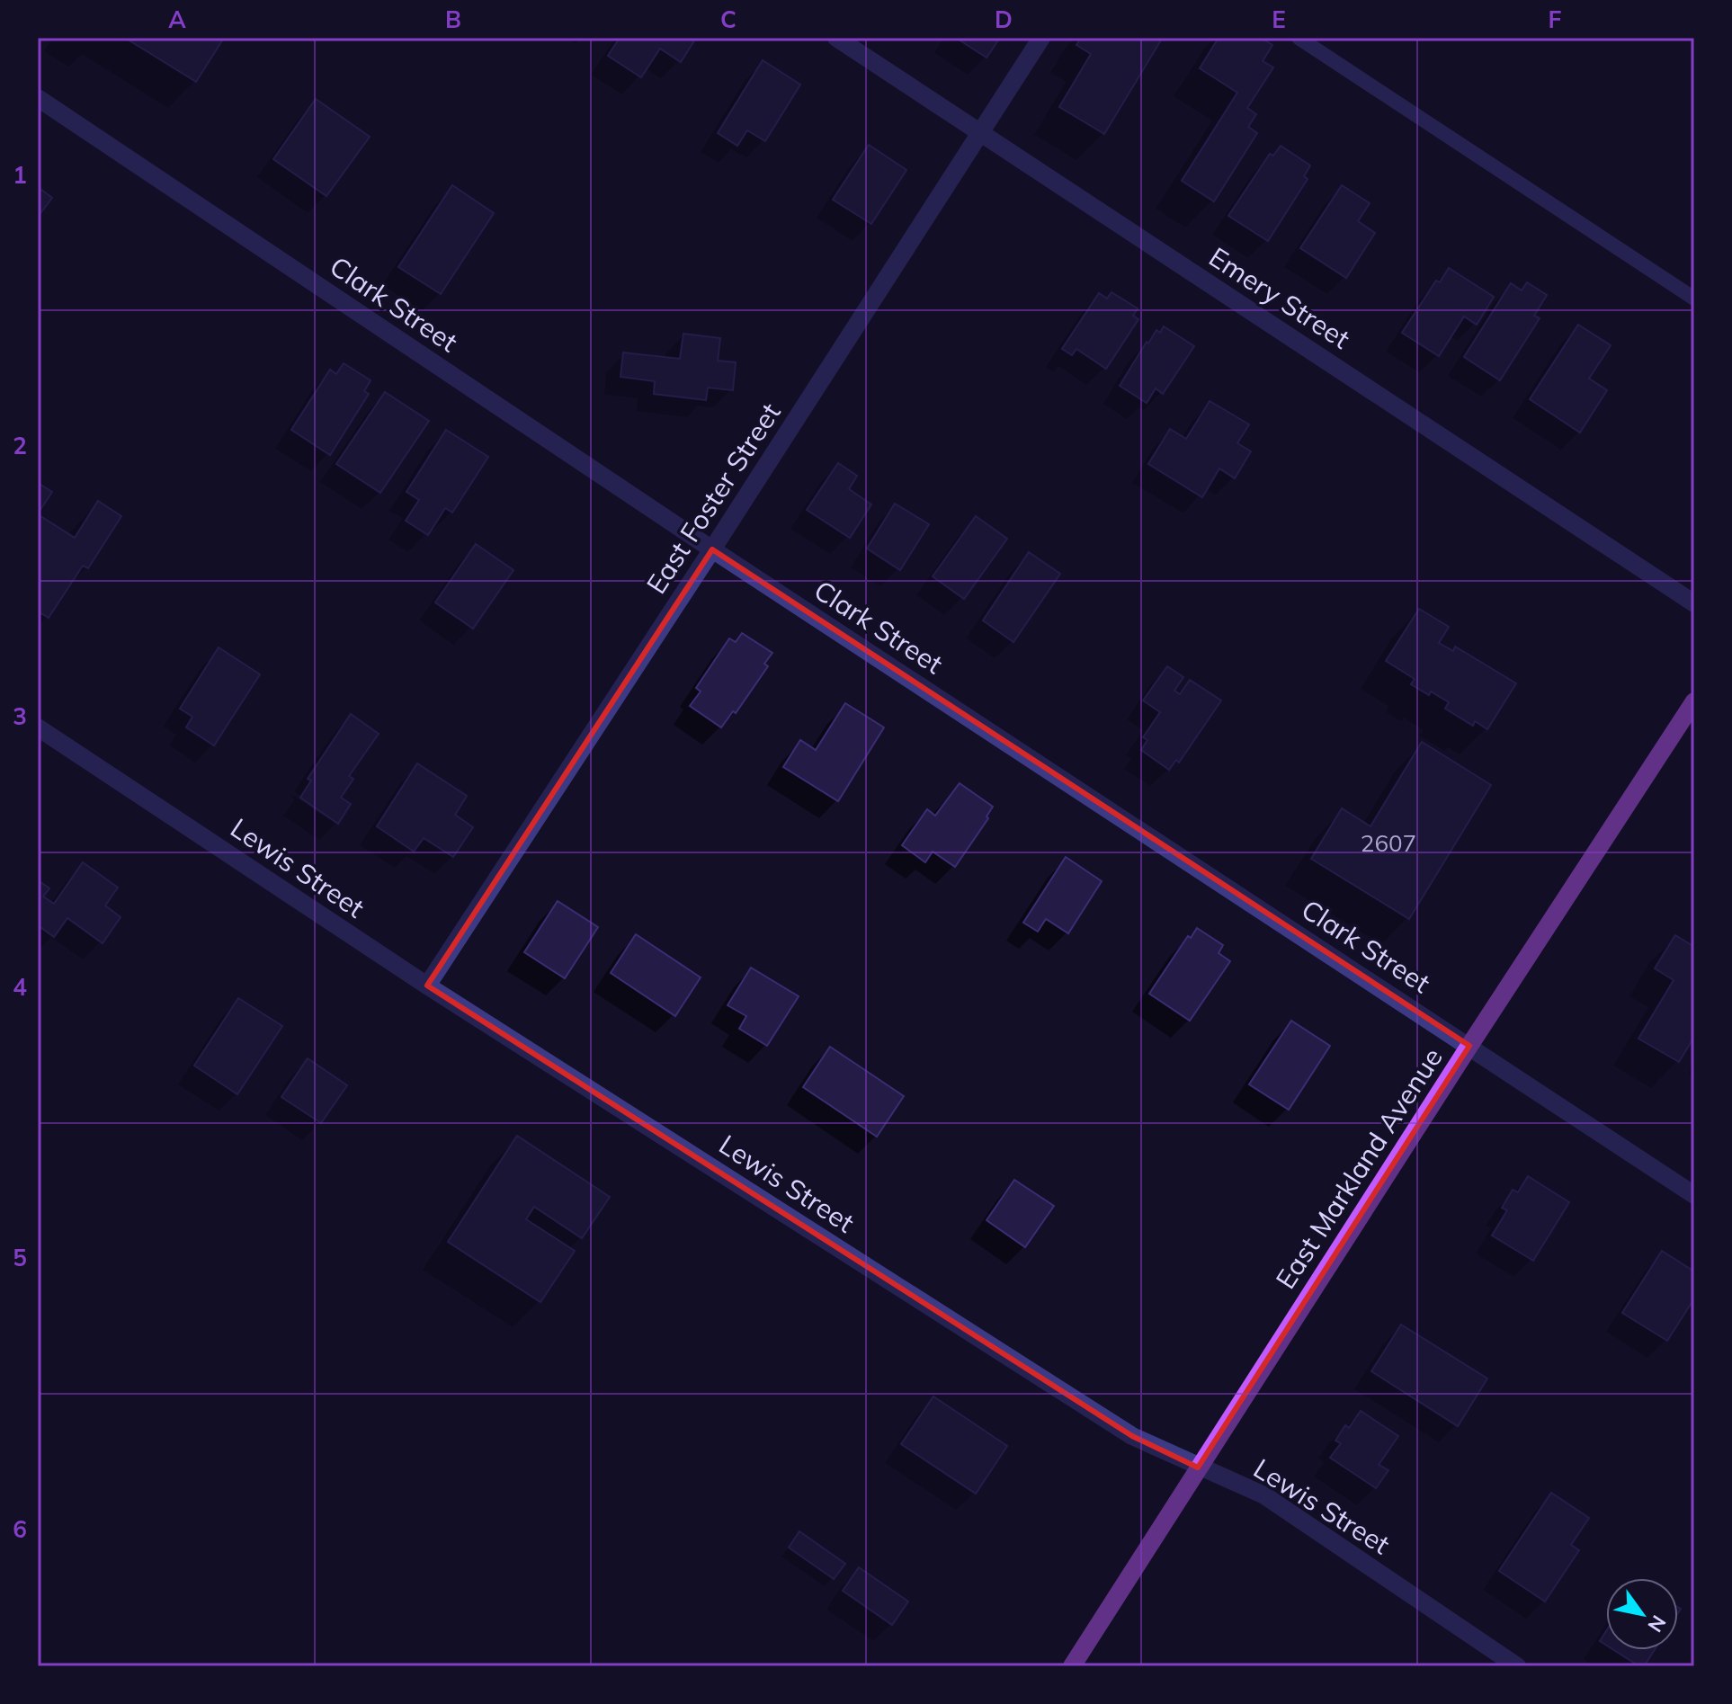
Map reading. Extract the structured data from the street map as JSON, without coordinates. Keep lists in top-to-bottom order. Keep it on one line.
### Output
{"streets":{"main road":["East Markland Avenue"],"street":["Emery Street","Clark Street","East Foster Street","Lewis Street"]},"crossings":[["Emery Street","East Foster Street"],["Clark Street","East Foster Street"],["Clark Street","East Markland Avenue"],["East Foster Street","Lewis Street"],["Lewis Street","East Markland Avenue"]],"house_numbers":["2607"],"north":"bottom right","grid":{"columns":["A","B","C","D","E","F"],"rows":["1","2","3","4","5","6"]}}
